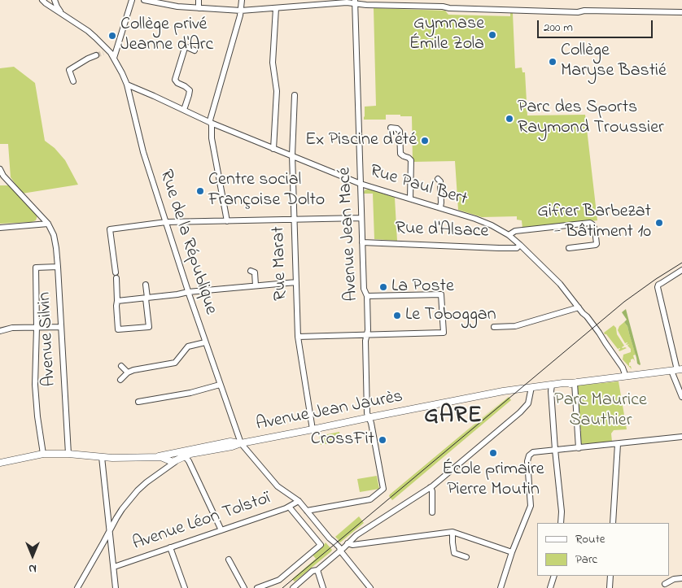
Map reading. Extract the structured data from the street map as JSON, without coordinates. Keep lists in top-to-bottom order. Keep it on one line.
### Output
{"streets":{"main road":["Avenue Jean Jaurès"],"street":["Rue Paul Bert","Rue d'Alsace","Avenue Jean Macé","Rue de la République","Rue Marat","Avenue Silvin","Avenue Léon Tolstoï"]},"crossings":[["Rue Paul Bert","Rue d'Alsace"],["Rue Paul Bert","Avenue Jean Macé"],["Rue Paul Bert","Rue de la République"],["Rue Paul Bert","Rue Marat"],["Rue Paul Bert","Avenue Jean Jaurès"],["Rue d'Alsace","Avenue Jean Macé"],["Avenue Jean Macé","Avenue Jean Jaurès"],["Rue de la République","Avenue Jean Jaurès"],["Rue Marat","Avenue Jean Jaurès"],["Avenue Silvin","Avenue Jean Jaurès"]],"districts":["GARE"],"parks":["Parc Maurice Sauthier"],"places":["Gymnase Émile Zola","Collège privé Jeanne d'Arc","Collège Maryse Bastié","Parc des Sports Raymond Troussier","Ex Piscine d'été","Centre social Françoise Dolto","Gifrer Barbezat - Bâtiment 10","La Poste","Le Toboggan","CrossFit","École primaire Pierre Moutin"],"legend":["Route","Parc"],"scale_bar":"200 m","north":"bottom"}
